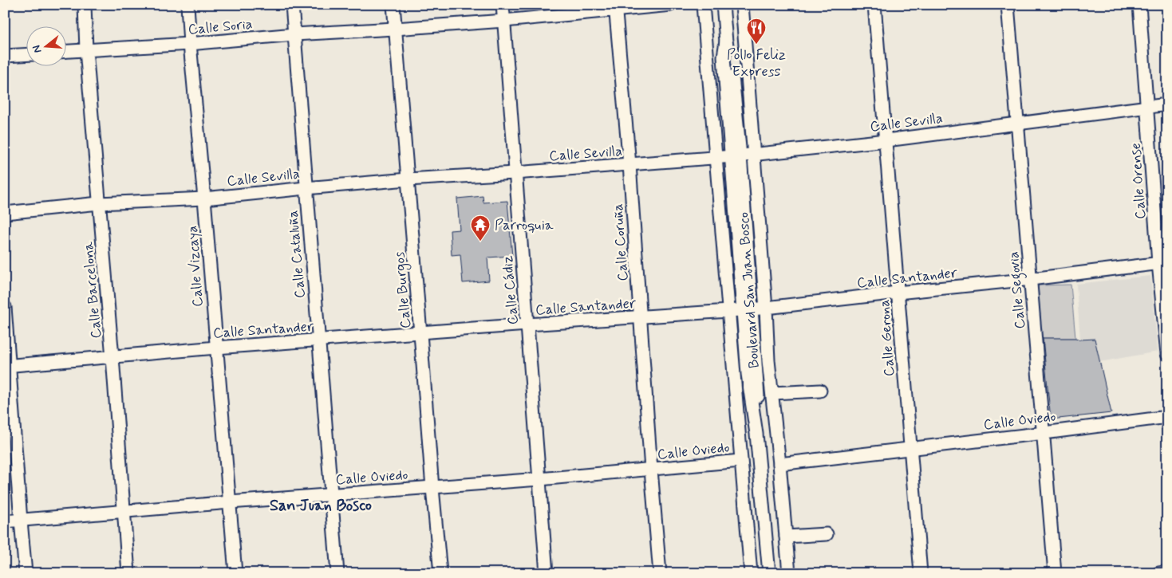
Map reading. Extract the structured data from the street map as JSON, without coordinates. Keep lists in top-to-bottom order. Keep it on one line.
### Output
{"streets":{"street":["Calle Soria","Calle Sevilla","Calle Orense","Calle Coruña","Calle Cataluña","Calle Vizcaya","Calle Santander","Calle Barcelona","Calle Burgos","Calle Cádiz","Boulevard San Juan Bosco","Calle Segovia","Calle Gerona","Calle Oviedo"]},"crossings":[["Calle Soria","Calle Coruña"],["Calle Soria","Calle Cataluña"],["Calle Soria","Calle Vizcaya"],["Calle Soria","Calle Barcelona"],["Calle Soria","Calle Burgos"],["Calle Soria","Calle Cádiz"],["Calle Sevilla","Calle Orense"],["Calle Sevilla","Calle Coruña"],["Calle Sevilla","Calle Cataluña"],["Calle Sevilla","Calle Vizcaya"],["Calle Sevilla","Calle Barcelona"],["Calle Sevilla","Calle Burgos"],["Calle Sevilla","Calle Cádiz"],["Calle Sevilla","Boulevard San Juan Bosco"],["Calle Sevilla","Calle Segovia"],["Calle Sevilla","Calle Gerona"],["Calle Orense","Calle Santander"],["Calle Coruña","Calle Santander"],["Calle Coruña","Calle Oviedo"],["Calle Cataluña","Calle Santander"],["Calle Cataluña","Calle Oviedo"],["Calle Vizcaya","Calle Santander"],["Calle Vizcaya","Calle Oviedo"],["Calle Santander","Calle Barcelona"],["Calle Santander","Calle Burgos"],["Calle Santander","Calle Cádiz"],["Calle Santander","Boulevard San Juan Bosco"],["Calle Santander","Calle Segovia"],["Calle Santander","Calle Gerona"],["Calle Barcelona","Calle Oviedo"],["Calle Burgos","Calle Oviedo"],["Calle Cádiz","Calle Oviedo"],["Boulevard San Juan Bosco","Calle Oviedo"],["Calle Segovia","Calle Oviedo"],["Calle Gerona","Calle Oviedo"]],"districts":["San Juan Bosco"],"places":{"restaurant":["Pollo Feliz Express"],"temple":["Parroquia"]},"north":"left"}
